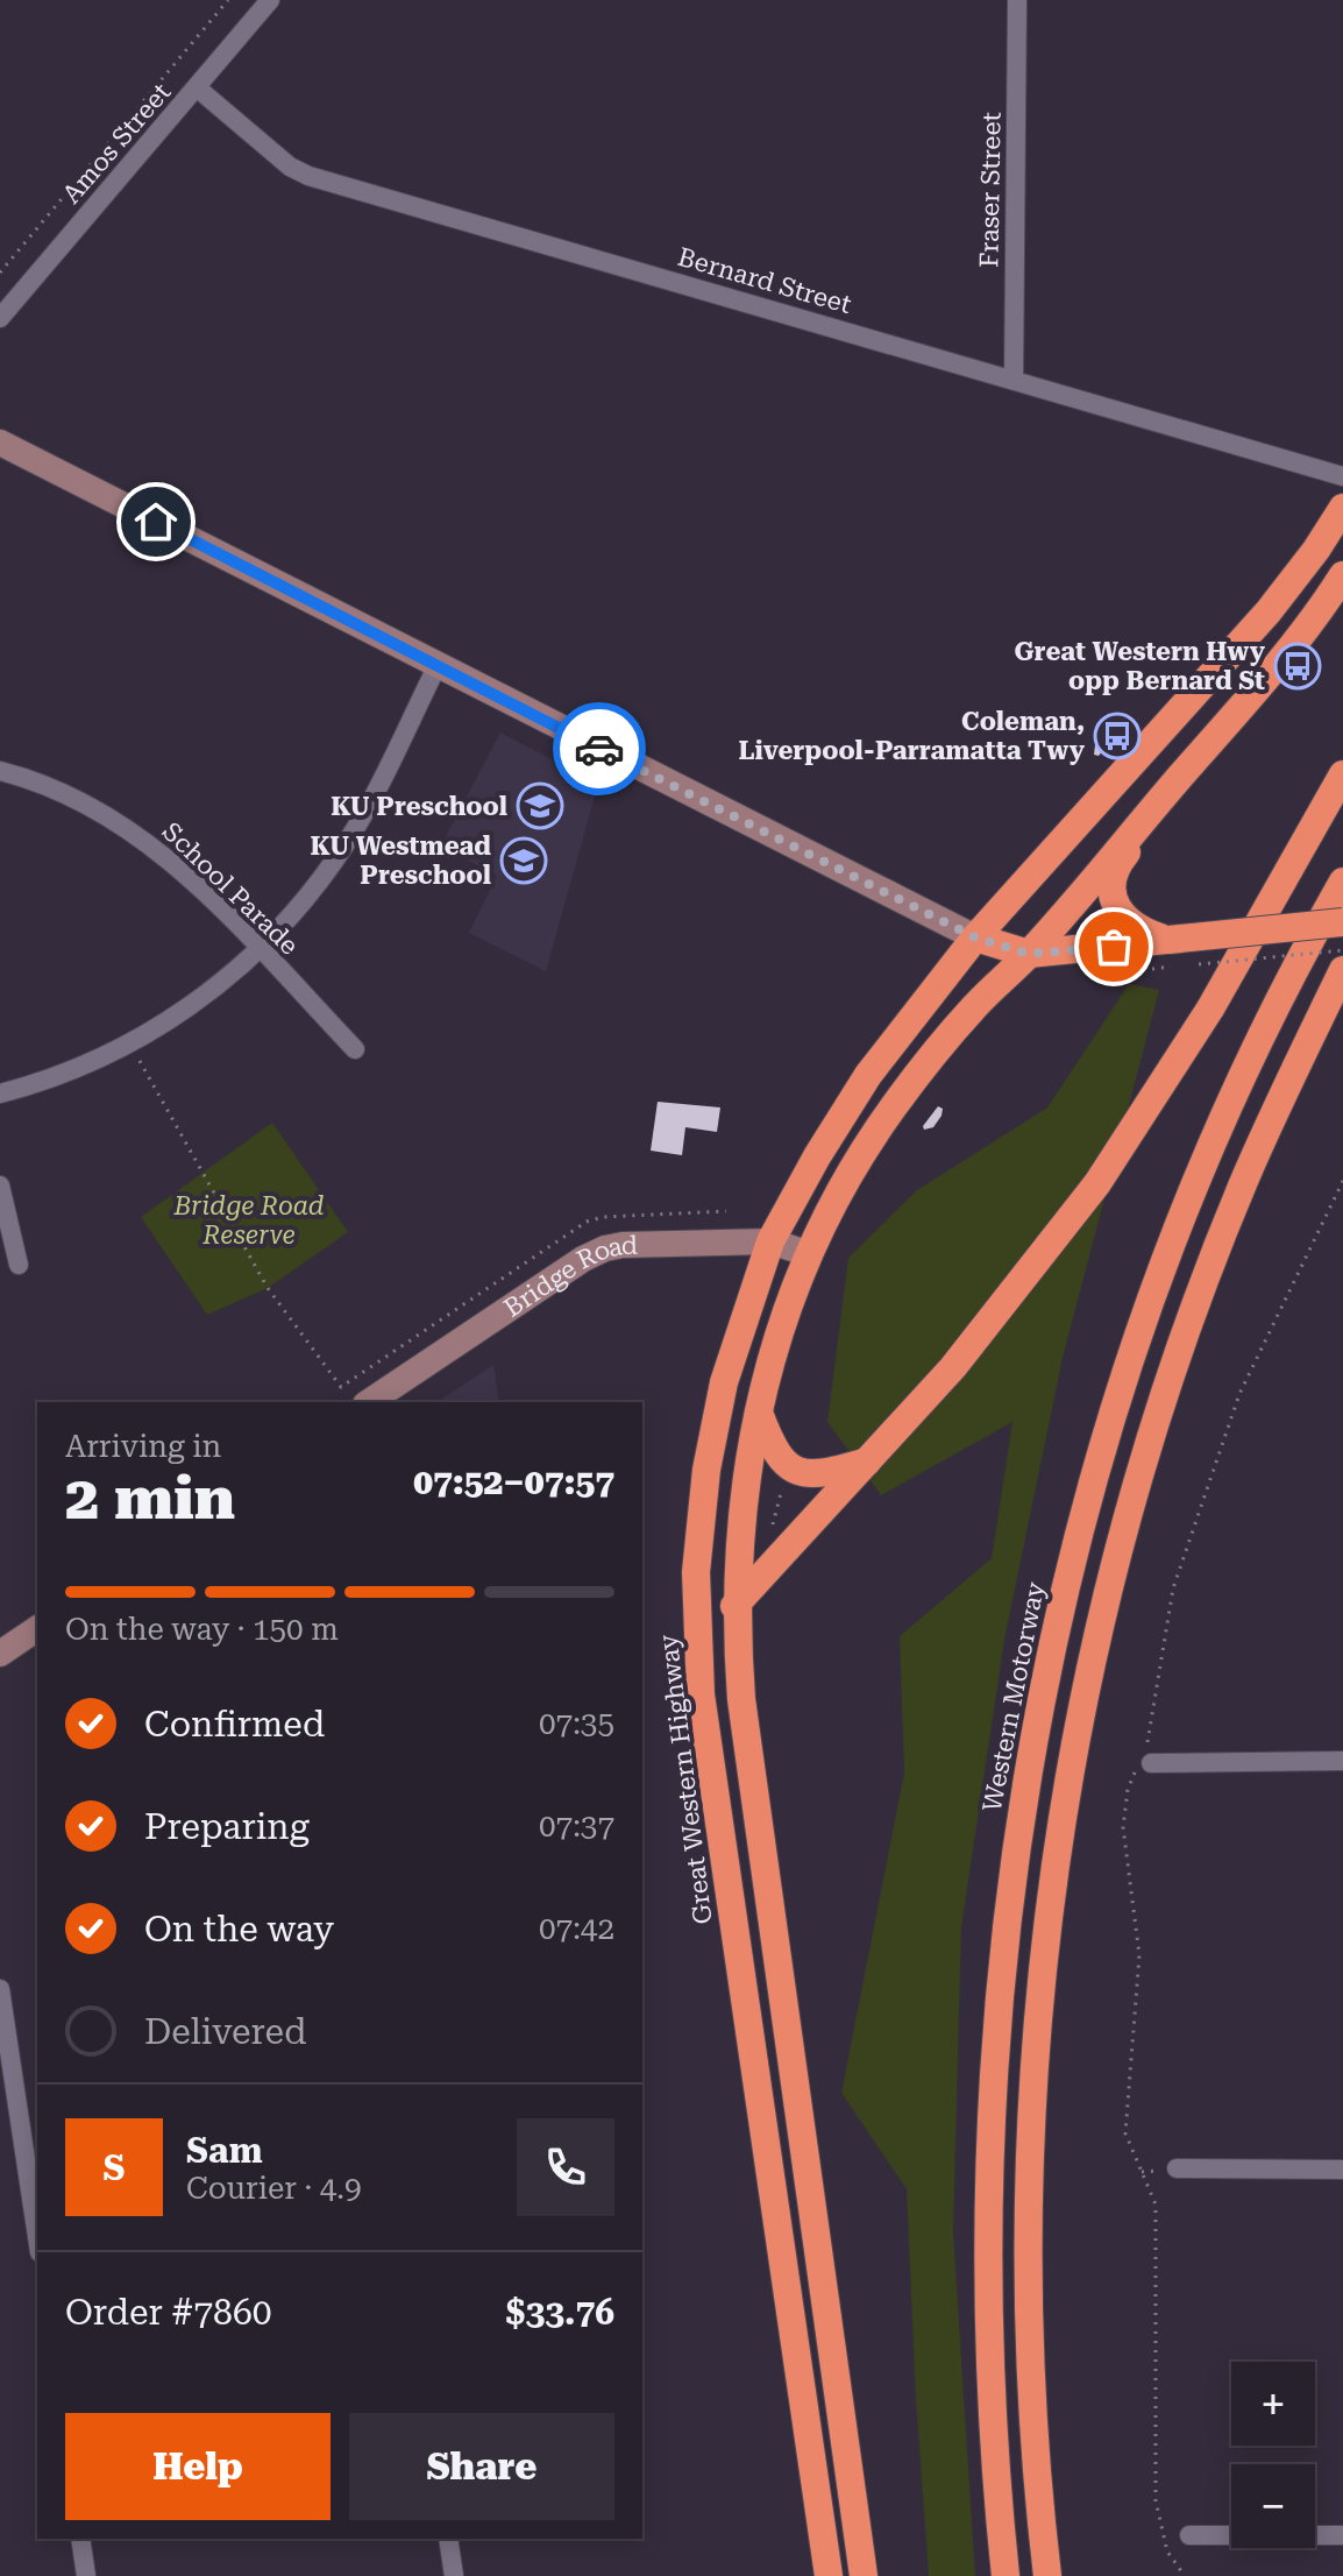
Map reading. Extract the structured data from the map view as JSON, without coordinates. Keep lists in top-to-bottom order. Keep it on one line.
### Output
{"streets":{"highway":["Western Motorway","Great Western Highway"],"street":["Amos Street","Fraser Street","Bernard Street","School Parade","Bridge Road"]},"crossings":[["Amos Street","Bernard Street"],["Fraser Street","Bernard Street"],["Bridge Road","Great Western Highway"]],"parks":["Bridge Road Reserve"],"places":{"bus stop":["Great Western Hwy opp Bernard St","Coleman, Liverpool-Parramatta Twy"],"school or university":["KU Preschool","KU Westmead Preschool"]},"page":{"heading":["2 min","Arriving in","07:52–07:57"],"panel":["Sam","Courier · 4.9","Order #7860","$33.76"],"bar":"On the way · 150 m","list":[["Confirmed","07:35"],["Preparing","07:37"],["On the way","07:42"],"Delivered"],"round":"S","map_buttons":["+","−"],"buttons":["Help","Share"]}}
